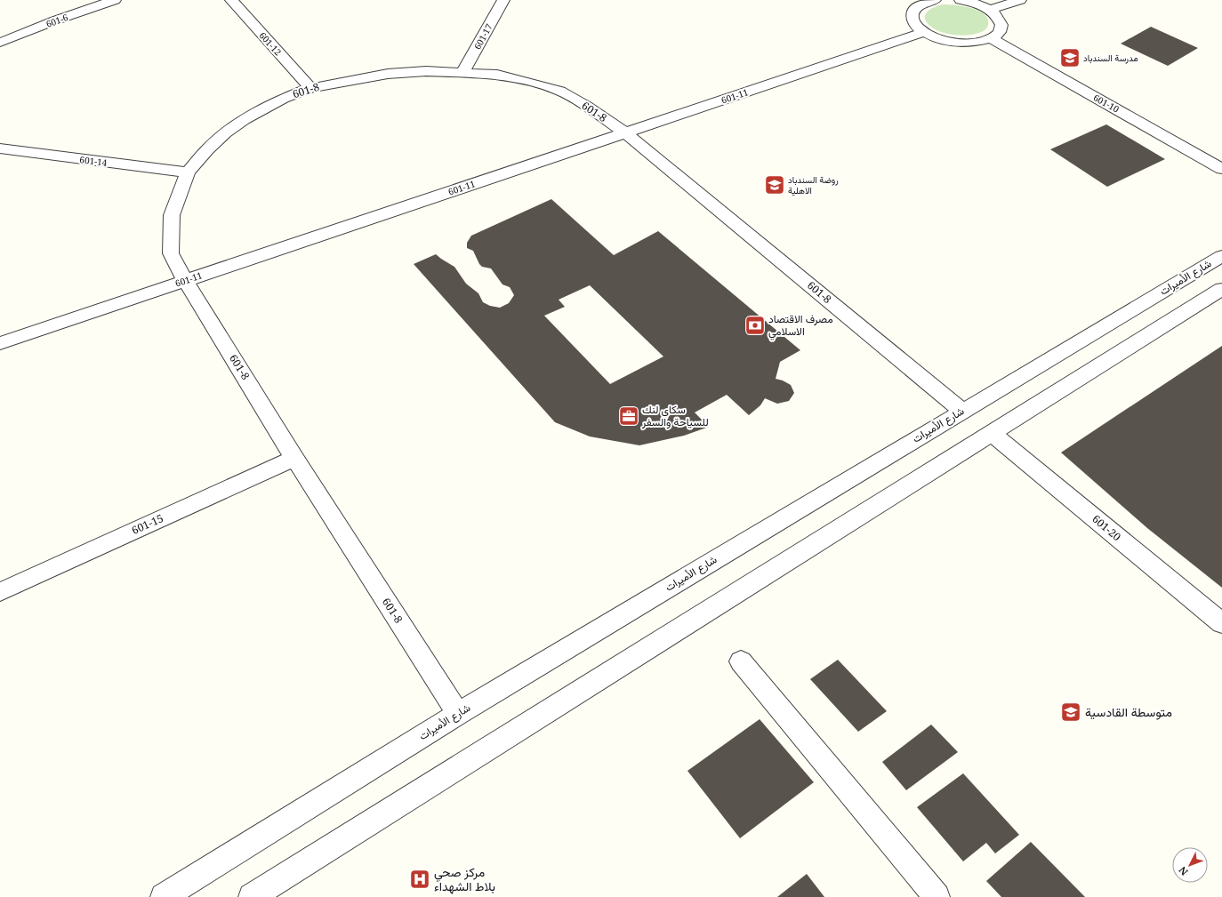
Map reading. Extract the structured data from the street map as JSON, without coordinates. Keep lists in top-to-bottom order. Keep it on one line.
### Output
{"streets":{"street":["601-6","601-17","601-12","601-8","601-11","601-10","601-14","شارع الأميرات","601-15","601-20"]},"crossings":[["601-17","601-8"],["601-12","601-8"],["601-8","601-11"],["601-8","601-14"],["601-8","شارع الأميرات"],["601-8","601-15"]],"places":{"school or university":["مدرسة السندباد","روضة السندباد الاهلية","متوسطة القادسية"],"bank":["مصرف الاقتصاد الاسلامي"],"office":["سكاي لنك للسياحة والسفر"],"hospital":["مركز صحي بلاط الشهداء"]},"north":"bottom left"}
